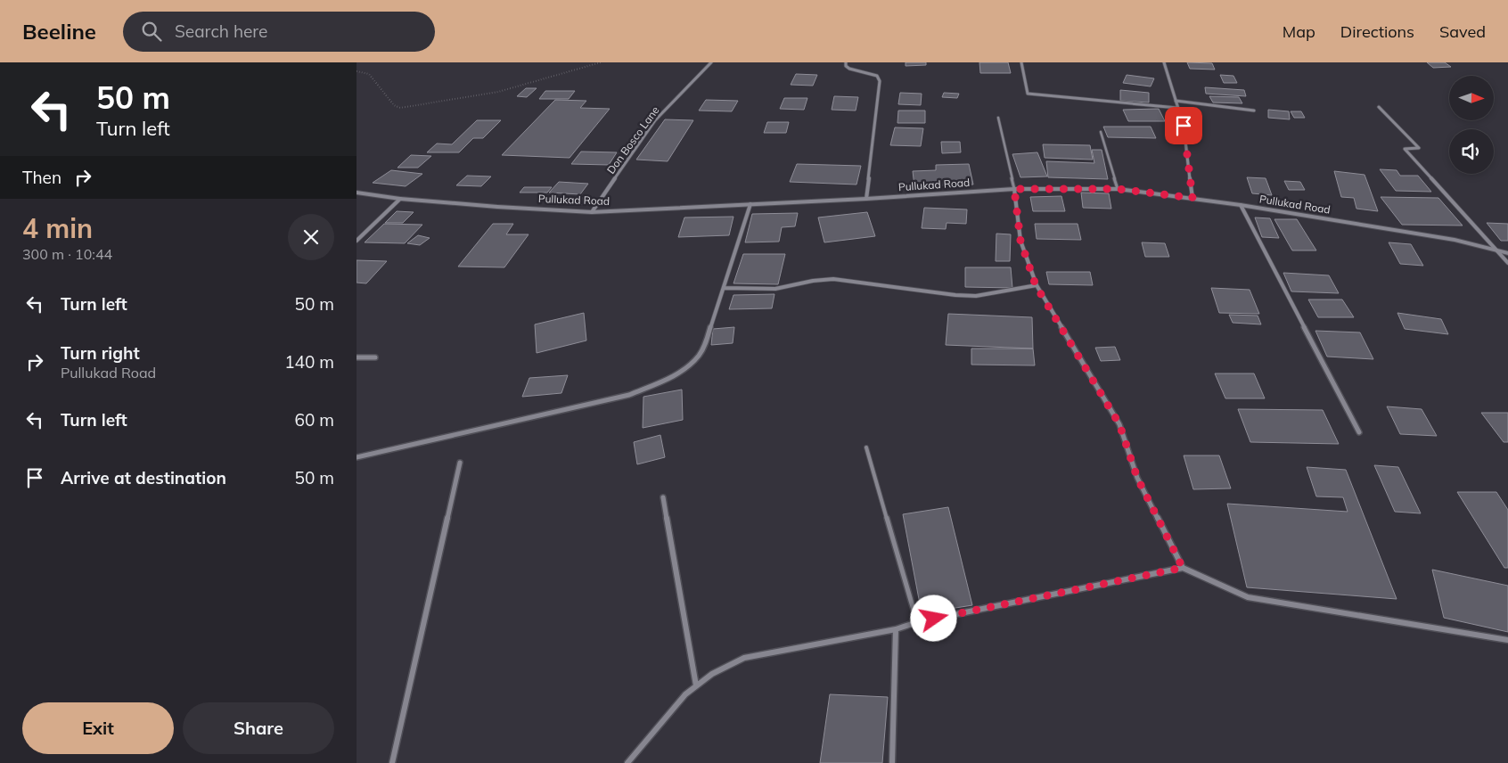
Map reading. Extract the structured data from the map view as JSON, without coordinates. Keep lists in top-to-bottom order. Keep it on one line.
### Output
{"streets":{"street":["Don Bosco Lane","Pullukad Road"]},"crossings":[["Don Bosco Lane","Pullukad Road"]],"north":"right","page":{"header":"Beeline","search":"Search here","nav":["Map","Directions","Saved"],"turn":["50 m","Turn left"],"then":"Then","heading":["4 min","300 m · 10:44"],"list":[{"name":"Turn left","value":"50 m"},{"name":"Turn right","note":"Pullukad Road","value":"140 m"},{"name":"Turn left","value":"60 m"},{"name":"Arrive at destination","value":"50 m"}],"buttons":["Exit","Share"]}}
